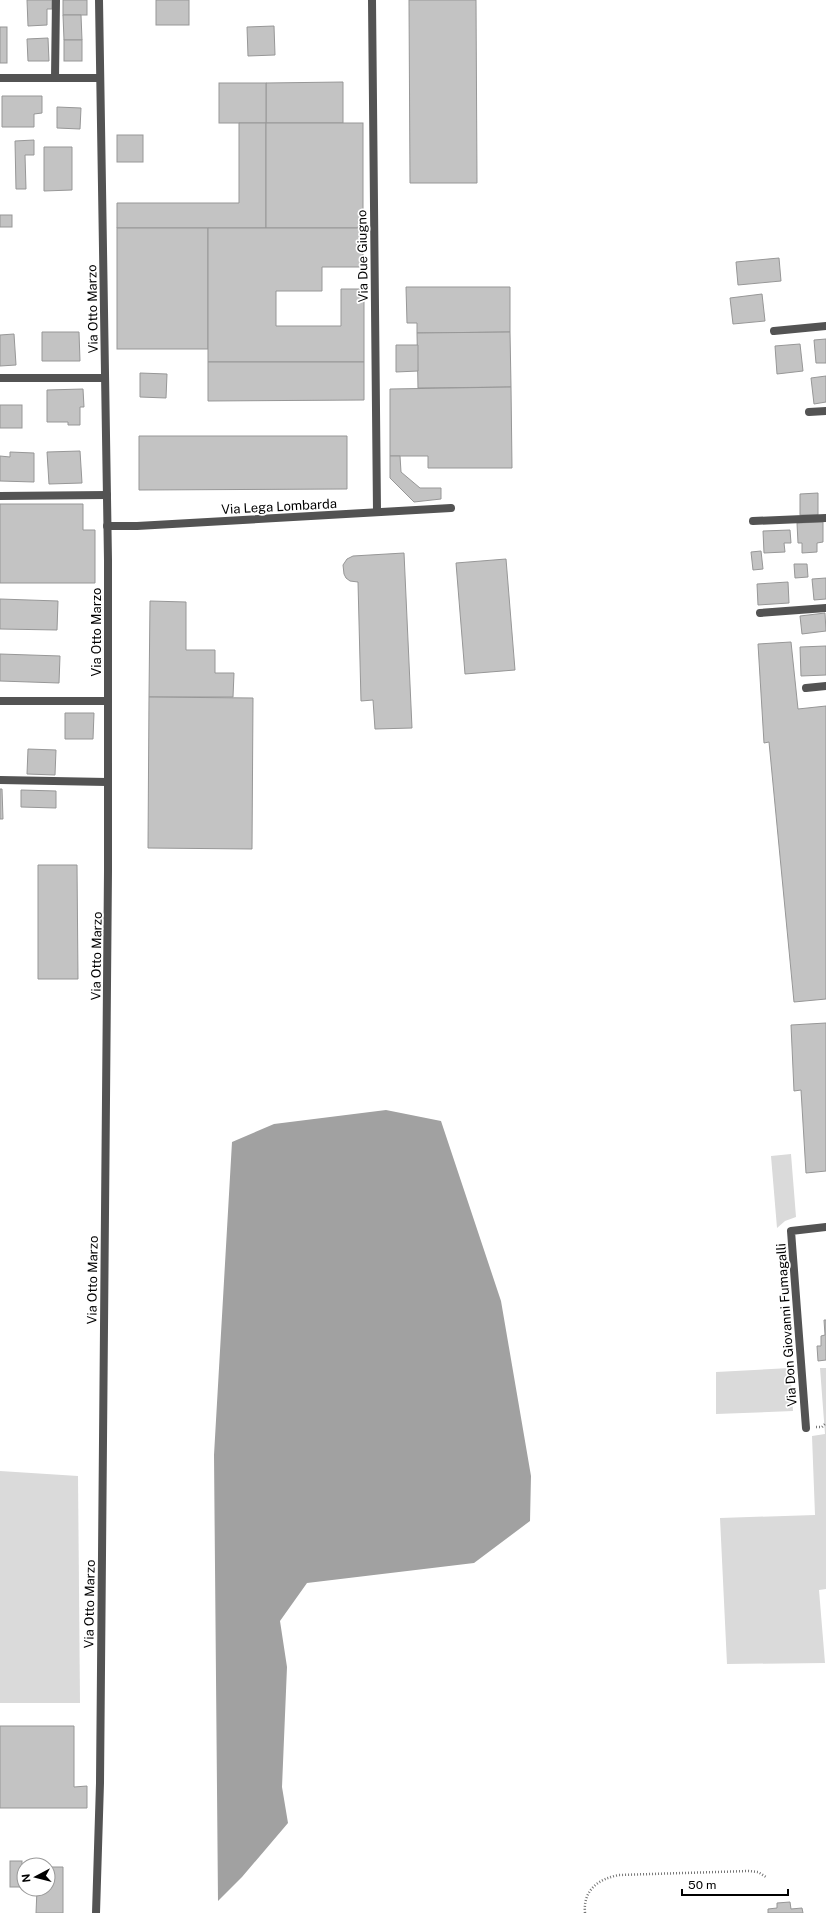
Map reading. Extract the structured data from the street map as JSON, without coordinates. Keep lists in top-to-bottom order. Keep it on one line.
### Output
{"streets":{"street":["Via Due Giugno","Via Otto Marzo","Via Lega Lombarda","Via Don Giovanni Fumagalli"]},"crossings":[["Via Due Giugno","Via Lega Lombarda"],["Via Otto Marzo","Via Lega Lombarda"]],"scale_bar":"50 m","north":"left"}
